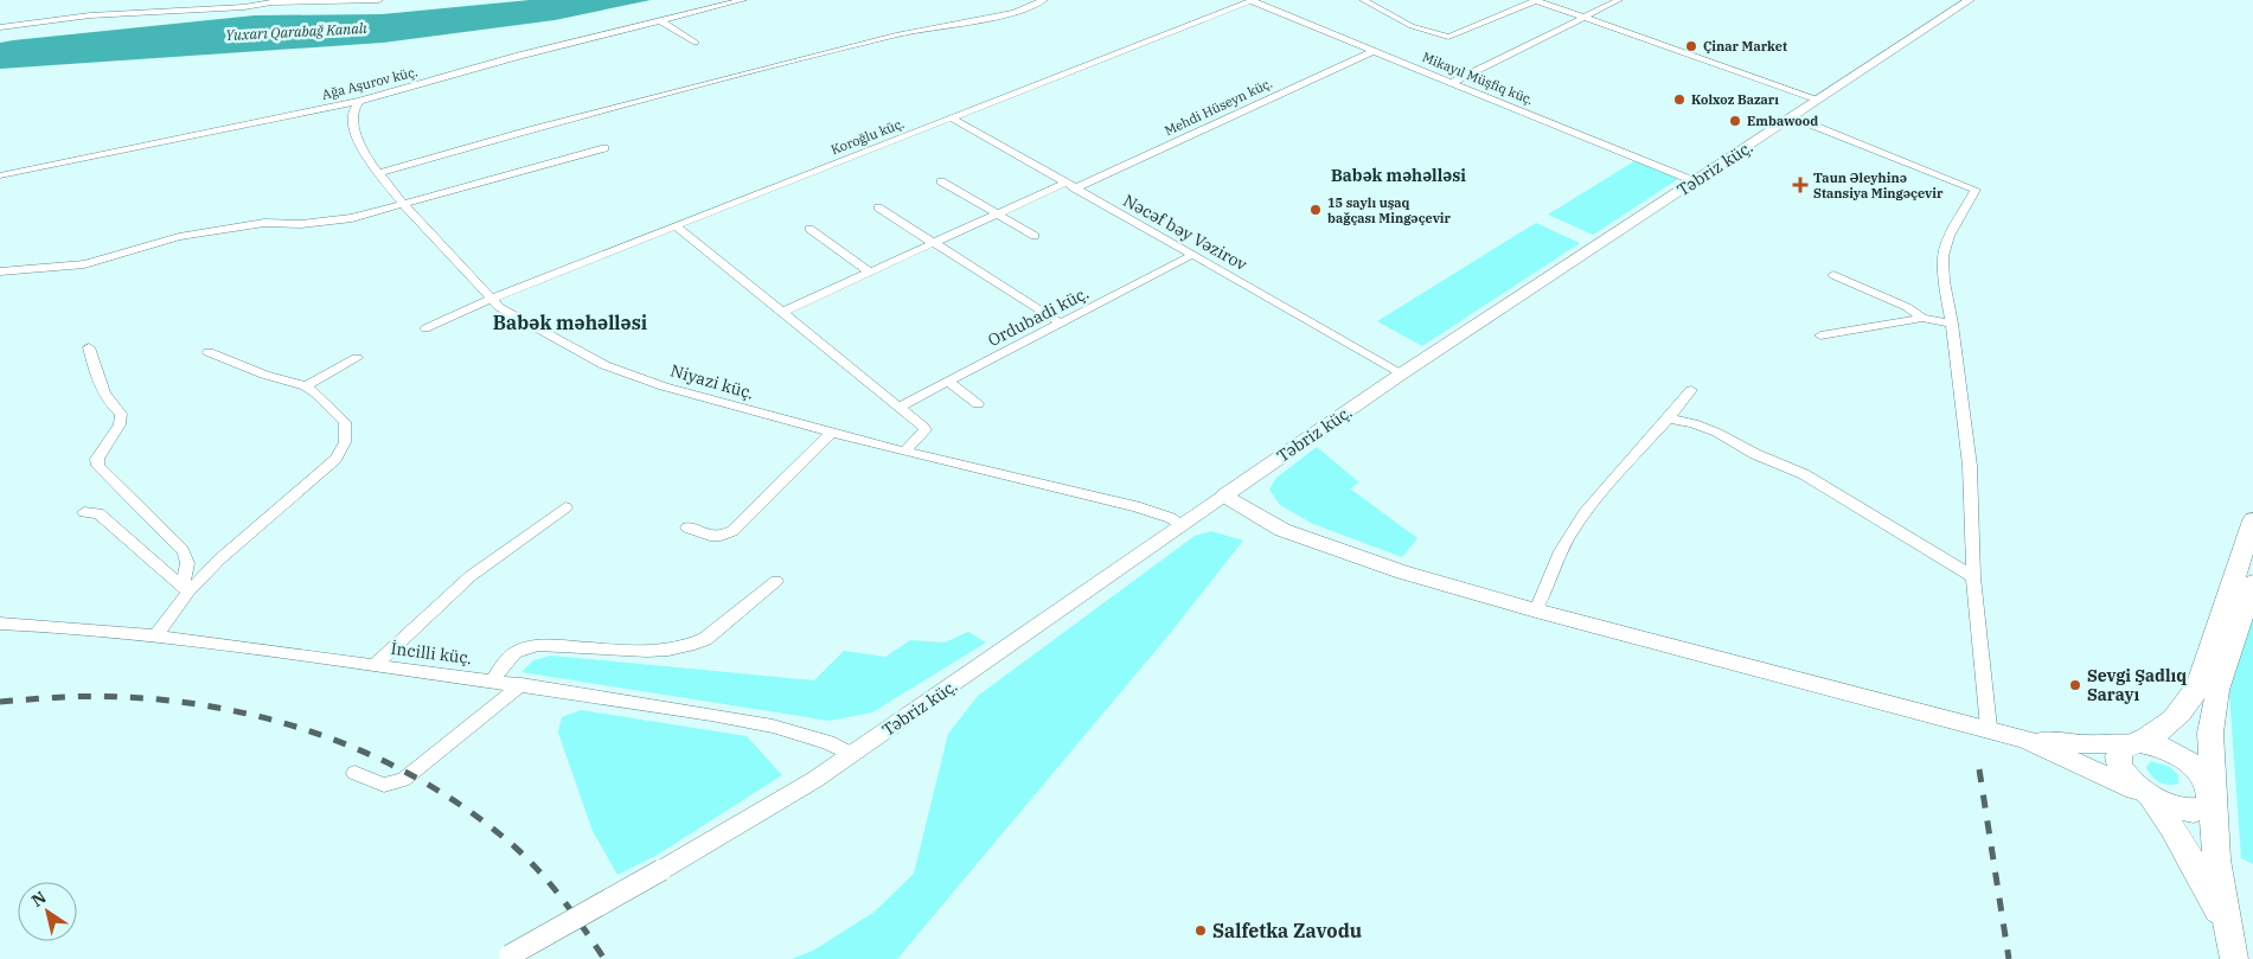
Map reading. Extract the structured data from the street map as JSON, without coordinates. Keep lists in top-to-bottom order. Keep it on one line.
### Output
{"streets":{"main road":["Təbriz küç."],"street":["Mikayıl Müşfiq küç.","Ağa Aşurov küç.","Mehdi Hüseyn küç.","Koroğlu küç.","Nəcəf bəy Vəzirov","Ordubadi küç.","Niyazi küç.","İncilli küç."]},"crossings":[["Mikayıl Müşfiq küç.","Mehdi Hüseyn küç."],["Mikayıl Müşfiq küç.","Koroğlu küç."],["Mikayıl Müşfiq küç.","Təbriz küç."],["Ağa Aşurov küç.","Niyazi küç."],["Mehdi Hüseyn küç.","Nəcəf bəy Vəzirov"],["Koroğlu küç.","Nəcəf bəy Vəzirov"],["Koroğlu küç.","Niyazi küç."],["Təbriz küç.","Nəcəf bəy Vəzirov"],["Təbriz küç.","Niyazi küç."],["Təbriz küç.","İncilli küç."],["Nəcəf bəy Vəzirov","Ordubadi küç."]],"districts":["Babək məhəlləsi","Babək məhəlləsi"],"water":["Yuxarı Qarabağ Kanalı"],"places":{"other":["Çinar Market","Kolxoz Bazarı","Embawood","15 saylı uşaq bağçası Mingəçevir","Sevgi Şadlıq Sarayı","Salfetka Zavodu"],"health":["Taun Əleyhinə Stansiya Mingəçevir"]},"north":"top left"}
